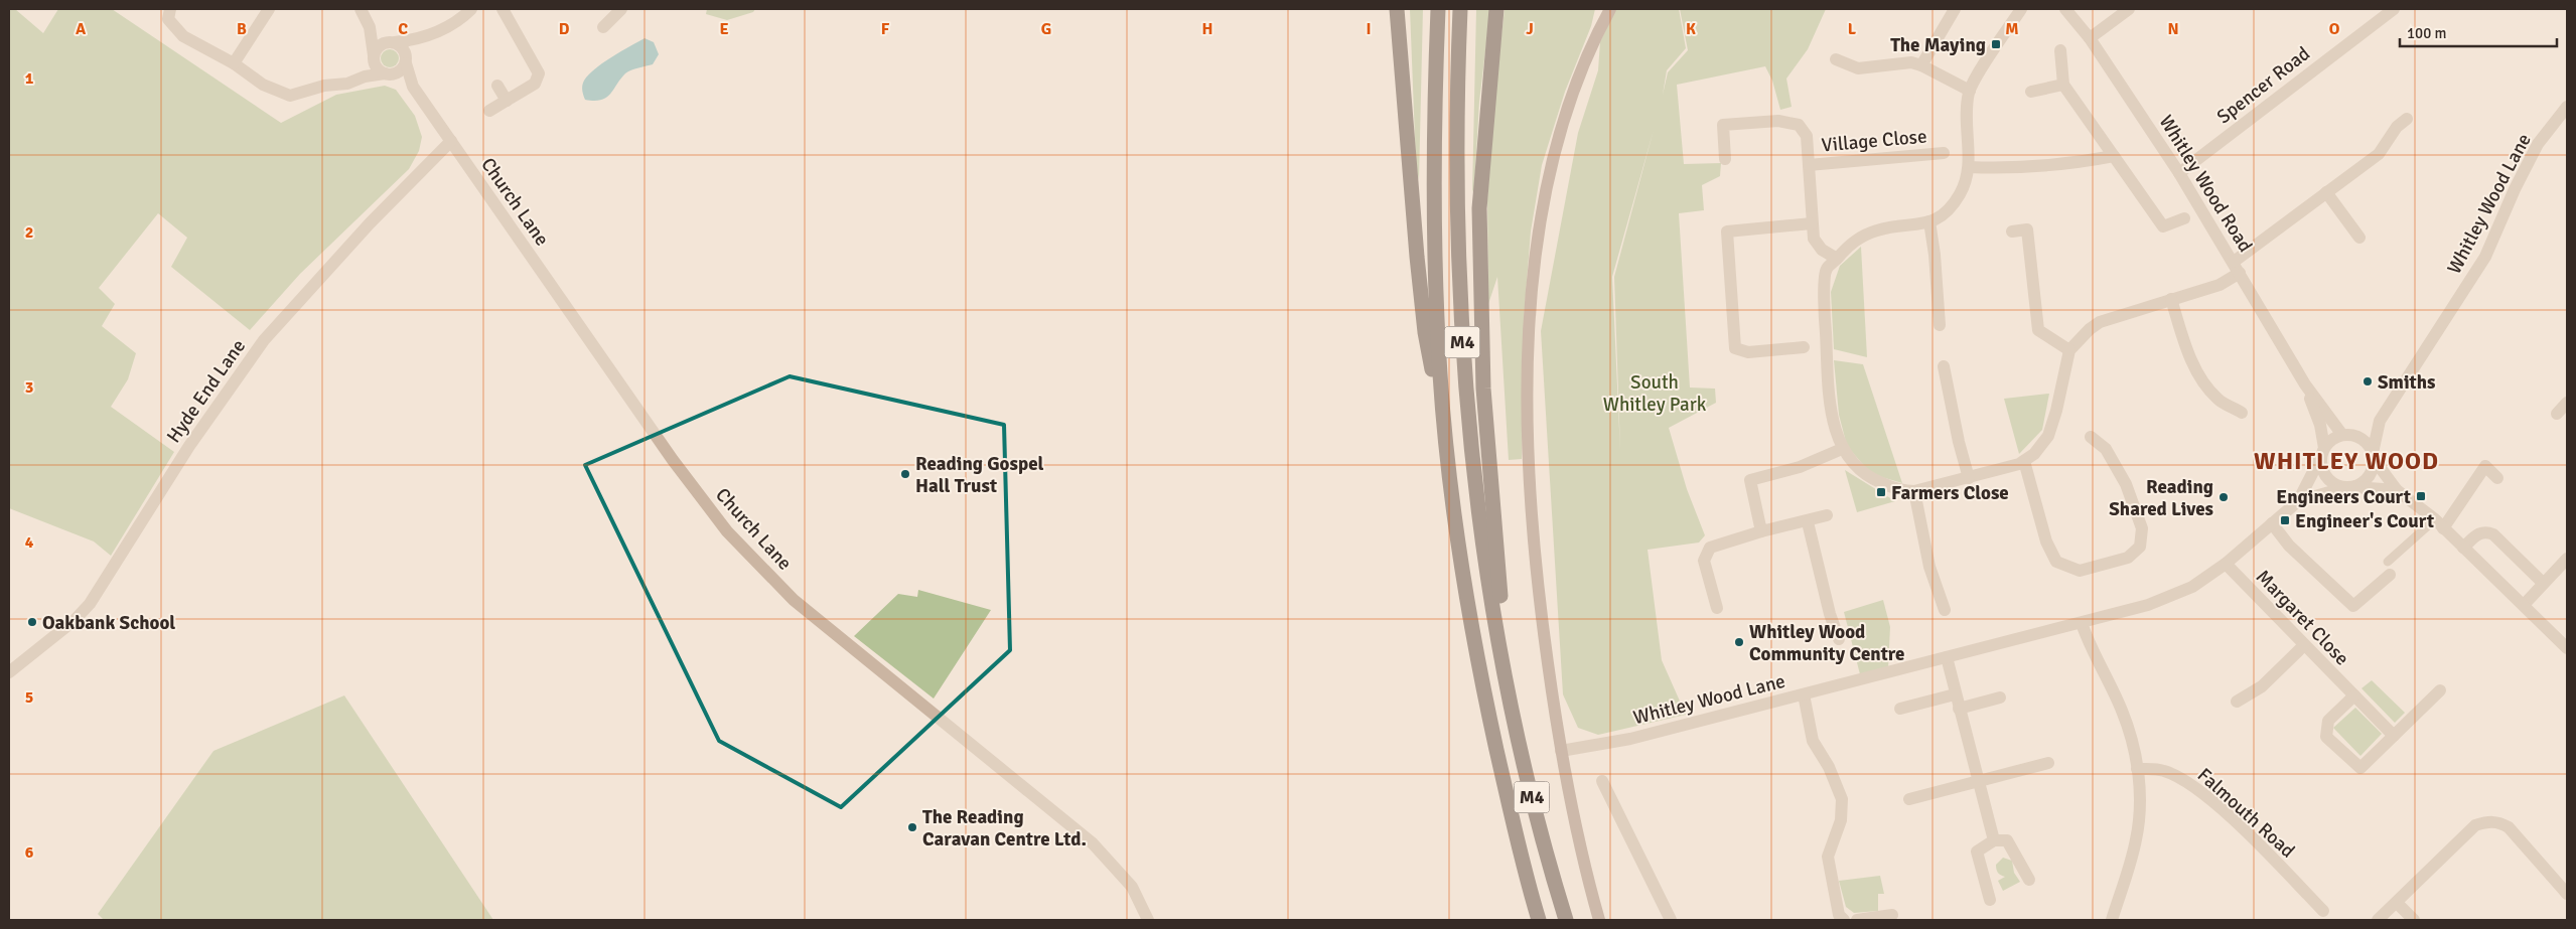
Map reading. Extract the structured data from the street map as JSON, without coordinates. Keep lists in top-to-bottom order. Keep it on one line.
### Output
{"streets":{"highway":["M4"],"street":["Spencer Road","Village Close","Whitley Wood Road","Church Lane","Whitley Wood Lane","Hyde End Lane","Margaret Close","Falmouth Road"]},"crossings":[["Spencer Road","Whitley Wood Road"],["Whitley Wood Road","Whitley Wood Lane"],["Church Lane","Hyde End Lane"],["Whitley Wood Lane","Margaret Close"]],"districts":["WHITLEY WOOD"],"parks":["South Whitley Park"],"places":{"transit":["The Maying","Farmers Close","Engineers Court","Engineer's Court"],"other":["Smiths","Reading Gospel Hall Trust","Reading Shared Lives","Oakbank School","Whitley Wood Community Centre","The Reading Caravan Centre Ltd."]},"scale_bar":"100 m","grid":{"columns":["A","B","C","D","E","F","G","H","I","J","K","L","M","N","O"],"rows":["1","2","3","4","5","6"]}}
